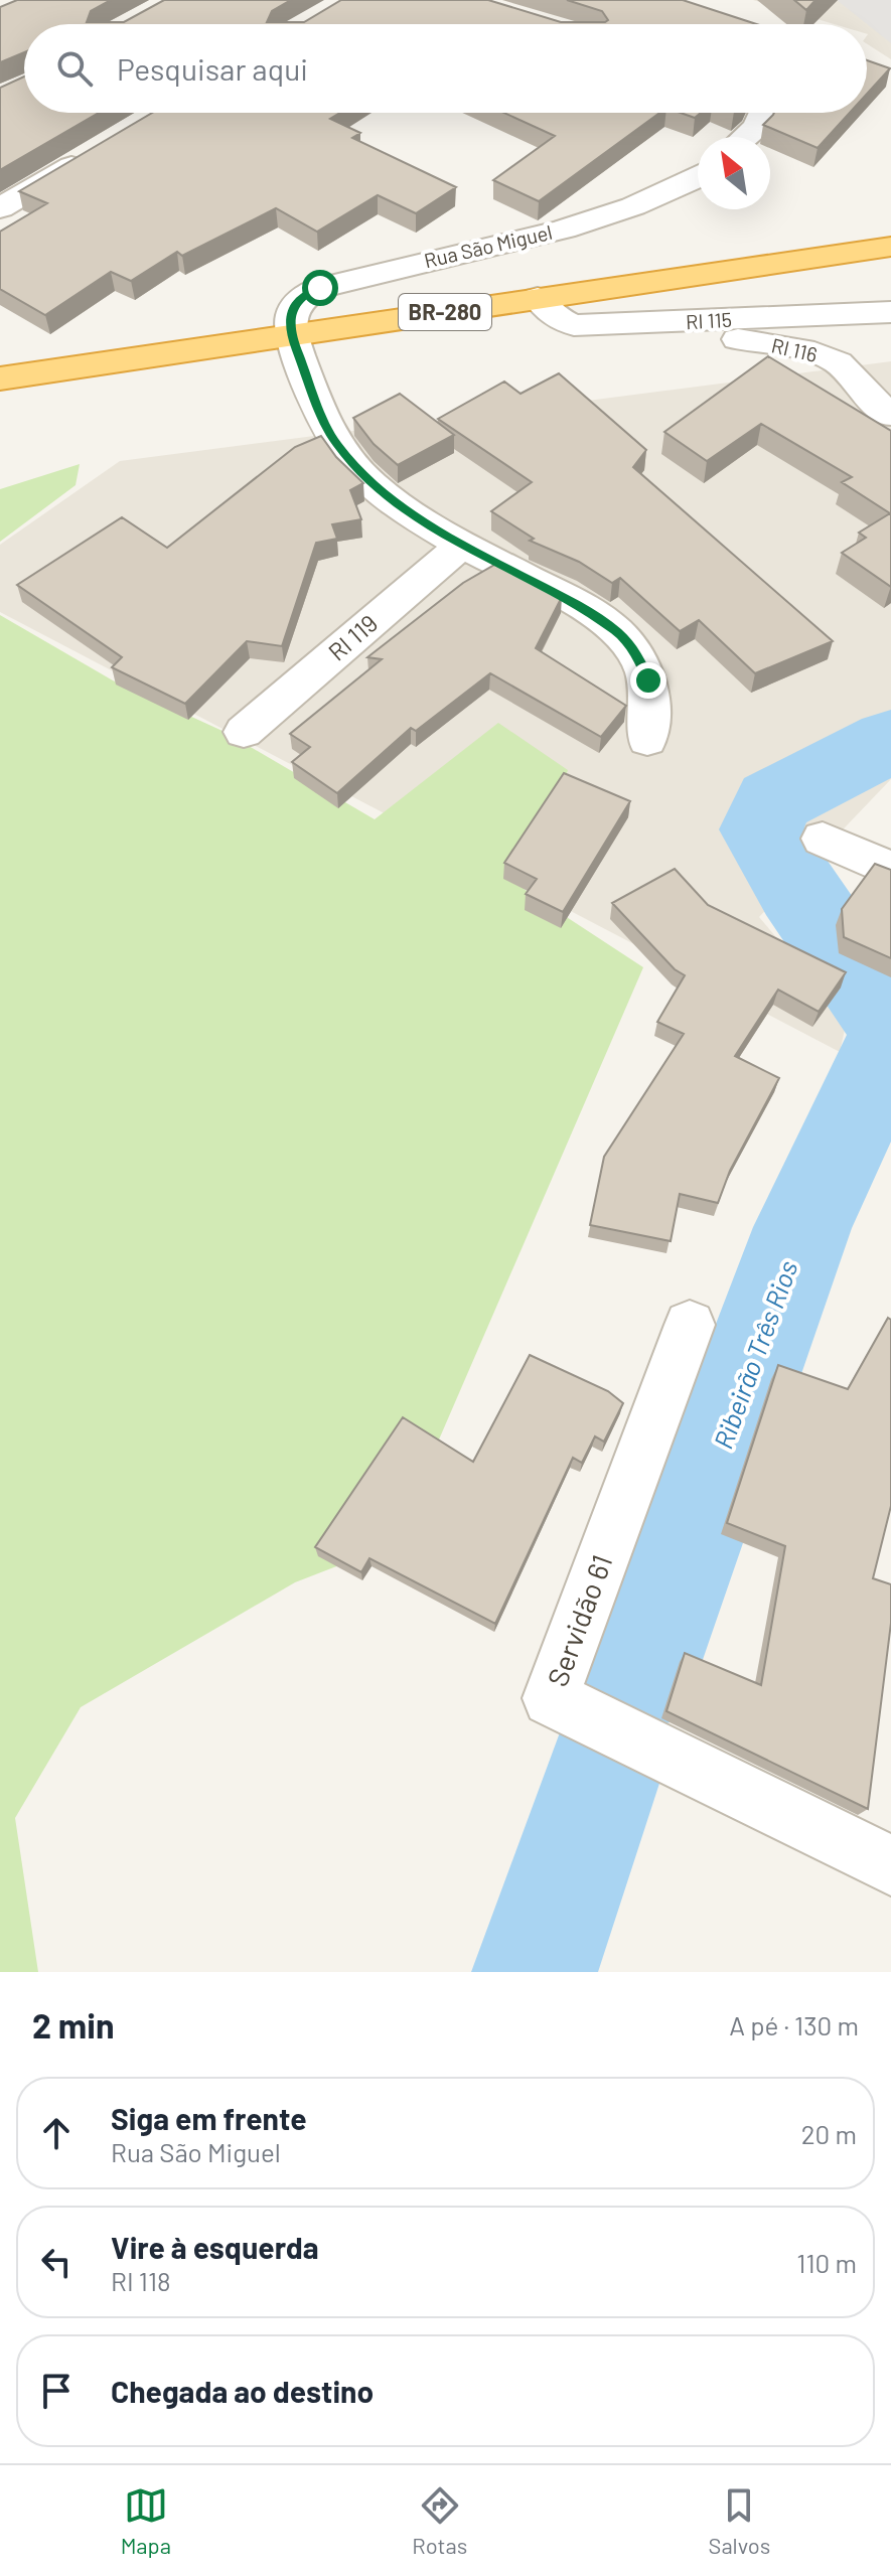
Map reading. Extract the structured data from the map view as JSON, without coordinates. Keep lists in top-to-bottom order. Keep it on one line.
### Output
{"streets":{"highway":["BR-280"],"street":["Rua São Miguel","RI 115","RI 116","RI 119","Servidão 61"]},"crossings":[["Rua São Miguel","BR-280"],["BR-280","RI 115"],["RI 115","RI 116"]],"water":["Ribeirão Três Rios"],"north":"top left","page":{"search":"Pesquisar aqui","heading":["2 min","A pé · 130 m"],"list":[["Siga em frente","Rua São Miguel","20 m"],["Vire à esquerda","RI 118","110 m"],"Chegada ao destino"],"nav":["Mapa","Rotas","Salvos"]}}
